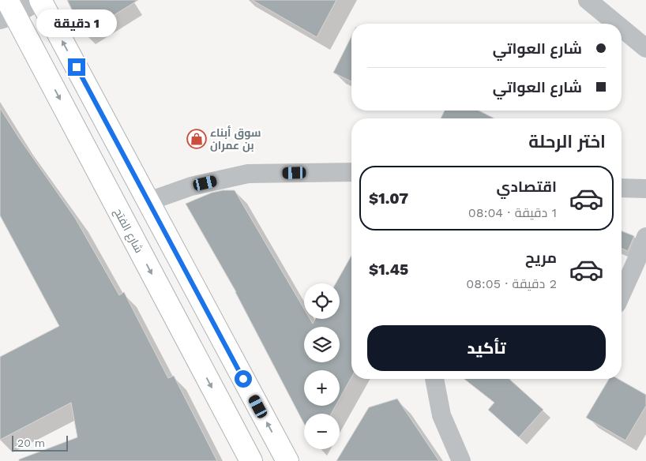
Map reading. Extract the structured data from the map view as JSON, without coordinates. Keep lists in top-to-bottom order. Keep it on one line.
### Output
{"streets":{"main road":["شارع الفتح"]},"places":{"shop":["سوق أبناء بن عمران"]},"scale_bar":"20 m","page":{"bubble":"1 دقيقة","banner":["شارع العواتي","شارع العواتي"],"heading":"اختر الرحلة","list":[{"name":"اقتصادي","note":"1 دقيقة · 08:04","value":"$1.07"},{"name":"مريح","note":"2 دقيقة · 08:05","value":"$1.45"}],"map_buttons":["+","−"],"buttons":"تأكيد","scale":"20 m"}}
